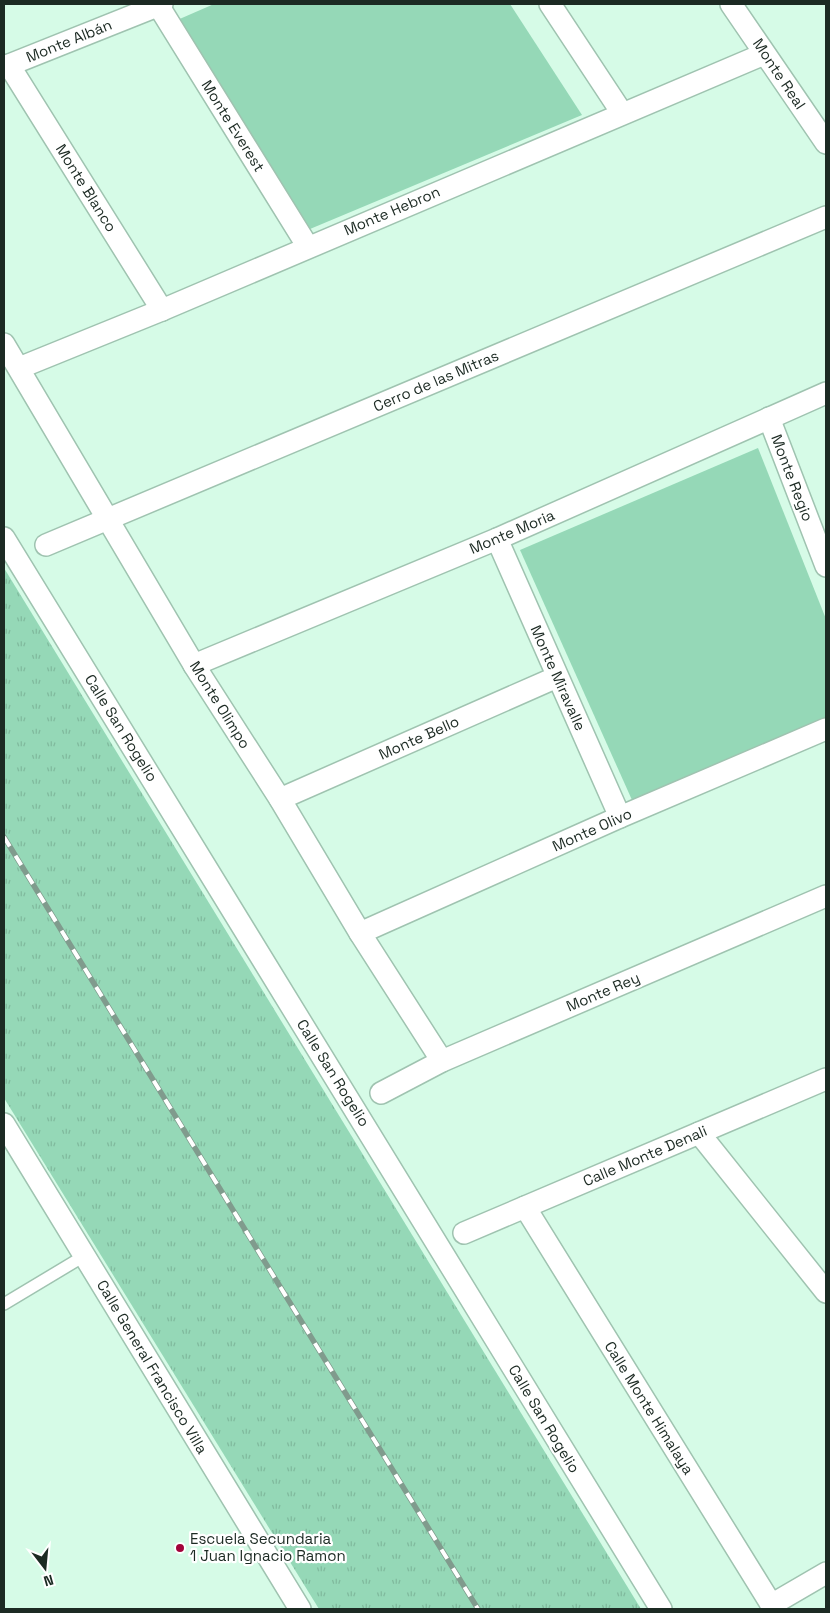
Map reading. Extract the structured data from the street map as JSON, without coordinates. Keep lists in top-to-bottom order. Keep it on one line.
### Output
{"streets":{"street":["Monte Albán","Monte Real","Monte Everest","Monte Blanco","Monte Hebron","Cerro de las Mitras","Monte Regio","Monte Moria","Monte Miravalle","Monte Olimpo","Calle San Rogelio","Monte Bello","Monte Olivo","Monte Rey","Calle Monte Denali","Calle General Francisco Villa","Calle Monte Himalaya"]},"crossings":[["Monte Albán","Monte Everest"],["Monte Albán","Monte Blanco"],["Monte Real","Monte Hebron"],["Monte Everest","Monte Hebron"],["Monte Blanco","Monte Hebron"],["Monte Hebron","Monte Olimpo"],["Cerro de las Mitras","Monte Olimpo"],["Monte Regio","Monte Moria"],["Monte Moria","Monte Miravalle"],["Monte Moria","Monte Olimpo"],["Monte Miravalle","Monte Bello"],["Monte Miravalle","Monte Olivo"],["Monte Olimpo","Monte Bello"],["Monte Olimpo","Monte Olivo"],["Monte Olimpo","Monte Rey"],["Calle Monte Denali","Calle Monte Himalaya"]],"places":["Escuela Secundaria 1 Juan Ignacio Ramon"],"north":"bottom"}
